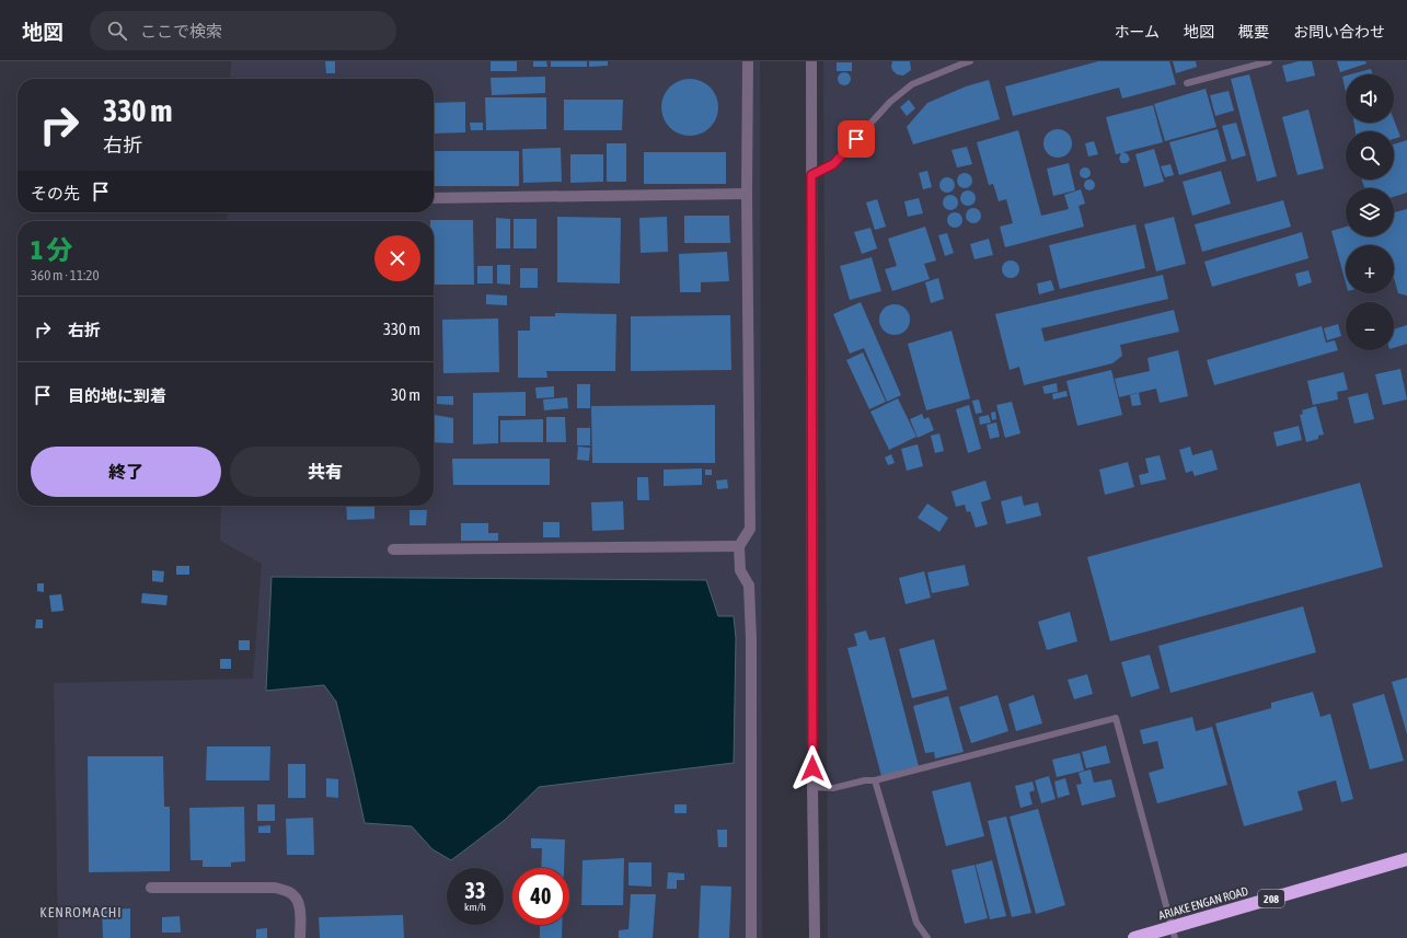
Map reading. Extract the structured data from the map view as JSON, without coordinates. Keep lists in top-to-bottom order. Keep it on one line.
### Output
{"streets":{"highway":["208","ARIAKE ENGAN ROAD"]},"districts":["KENROMACHI"],"page":{"header":"地図","search":"ここで検索","nav":["ホーム","地図","概要","お問い合わせ"],"map_buttons":["+","−"],"turn":["330 m","右折"],"then":"その先","heading":["1 分","360 m · 11:20"],"list":[{"name":"右折","value":"330 m"},{"name":"目的地に到着","value":"30 m"}],"buttons":["終了","共有"],"speed":"33 km/h","limit":"40"}}
